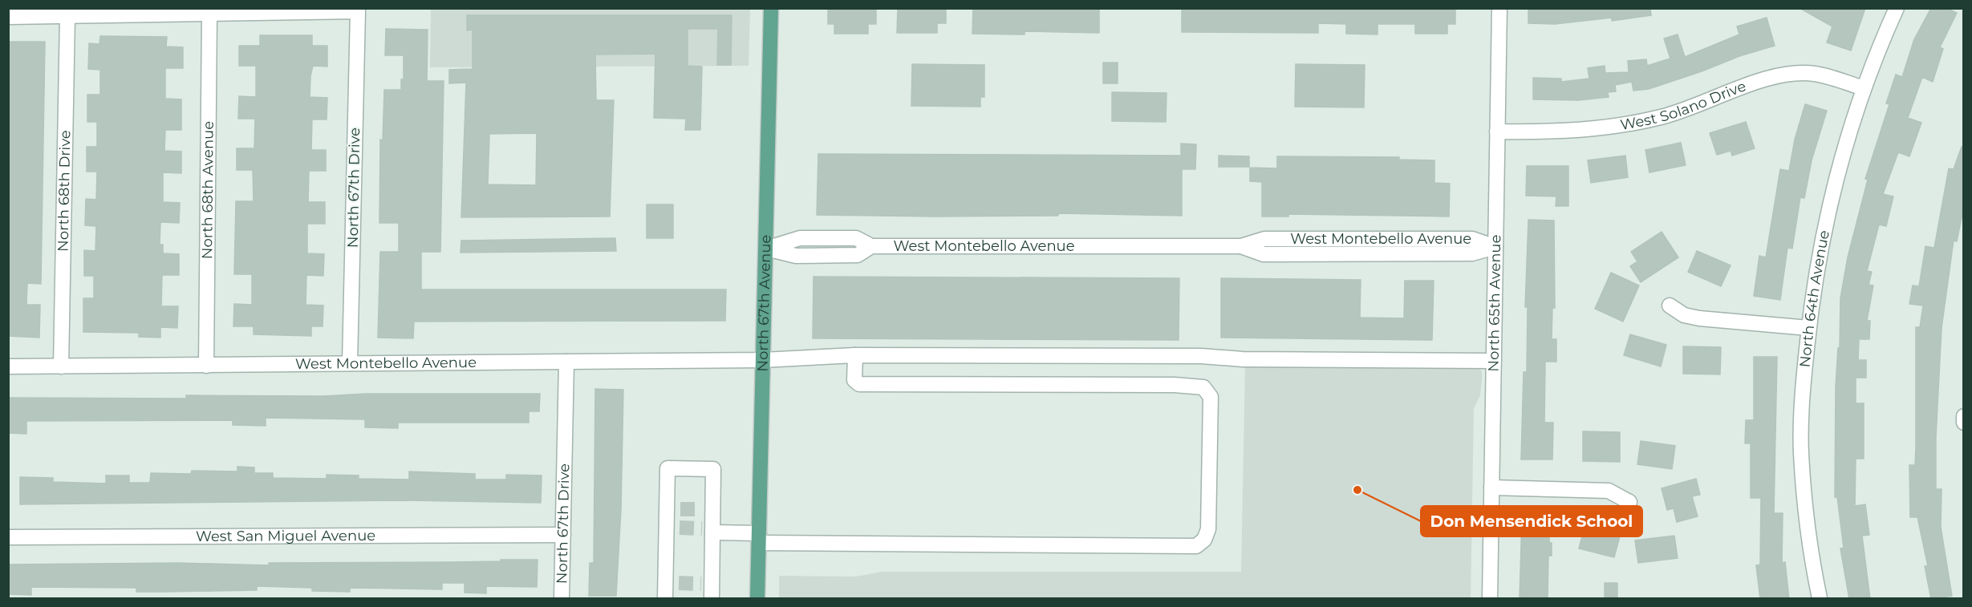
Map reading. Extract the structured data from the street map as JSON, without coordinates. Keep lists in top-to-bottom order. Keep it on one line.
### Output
{"streets":{"main road":["North 67th Avenue"],"street":["West Solano Drive","North 67th Drive","North 68th Avenue","North 68th Drive","West Montebello Avenue","North 64th Avenue","North 65th Avenue","West San Miguel Avenue"]},"crossings":[["West Solano Drive","North 64th Avenue"],["West Solano Drive","North 65th Avenue"],["North 67th Drive","North 68th Avenue"],["North 67th Drive","West Montebello Avenue"],["North 67th Drive","West San Miguel Avenue"],["North 68th Avenue","West Montebello Avenue"],["North 68th Drive","West Montebello Avenue"],["West Montebello Avenue","North 67th Avenue"],["West Montebello Avenue","North 65th Avenue"]],"places":["Don Mensendick School"]}
